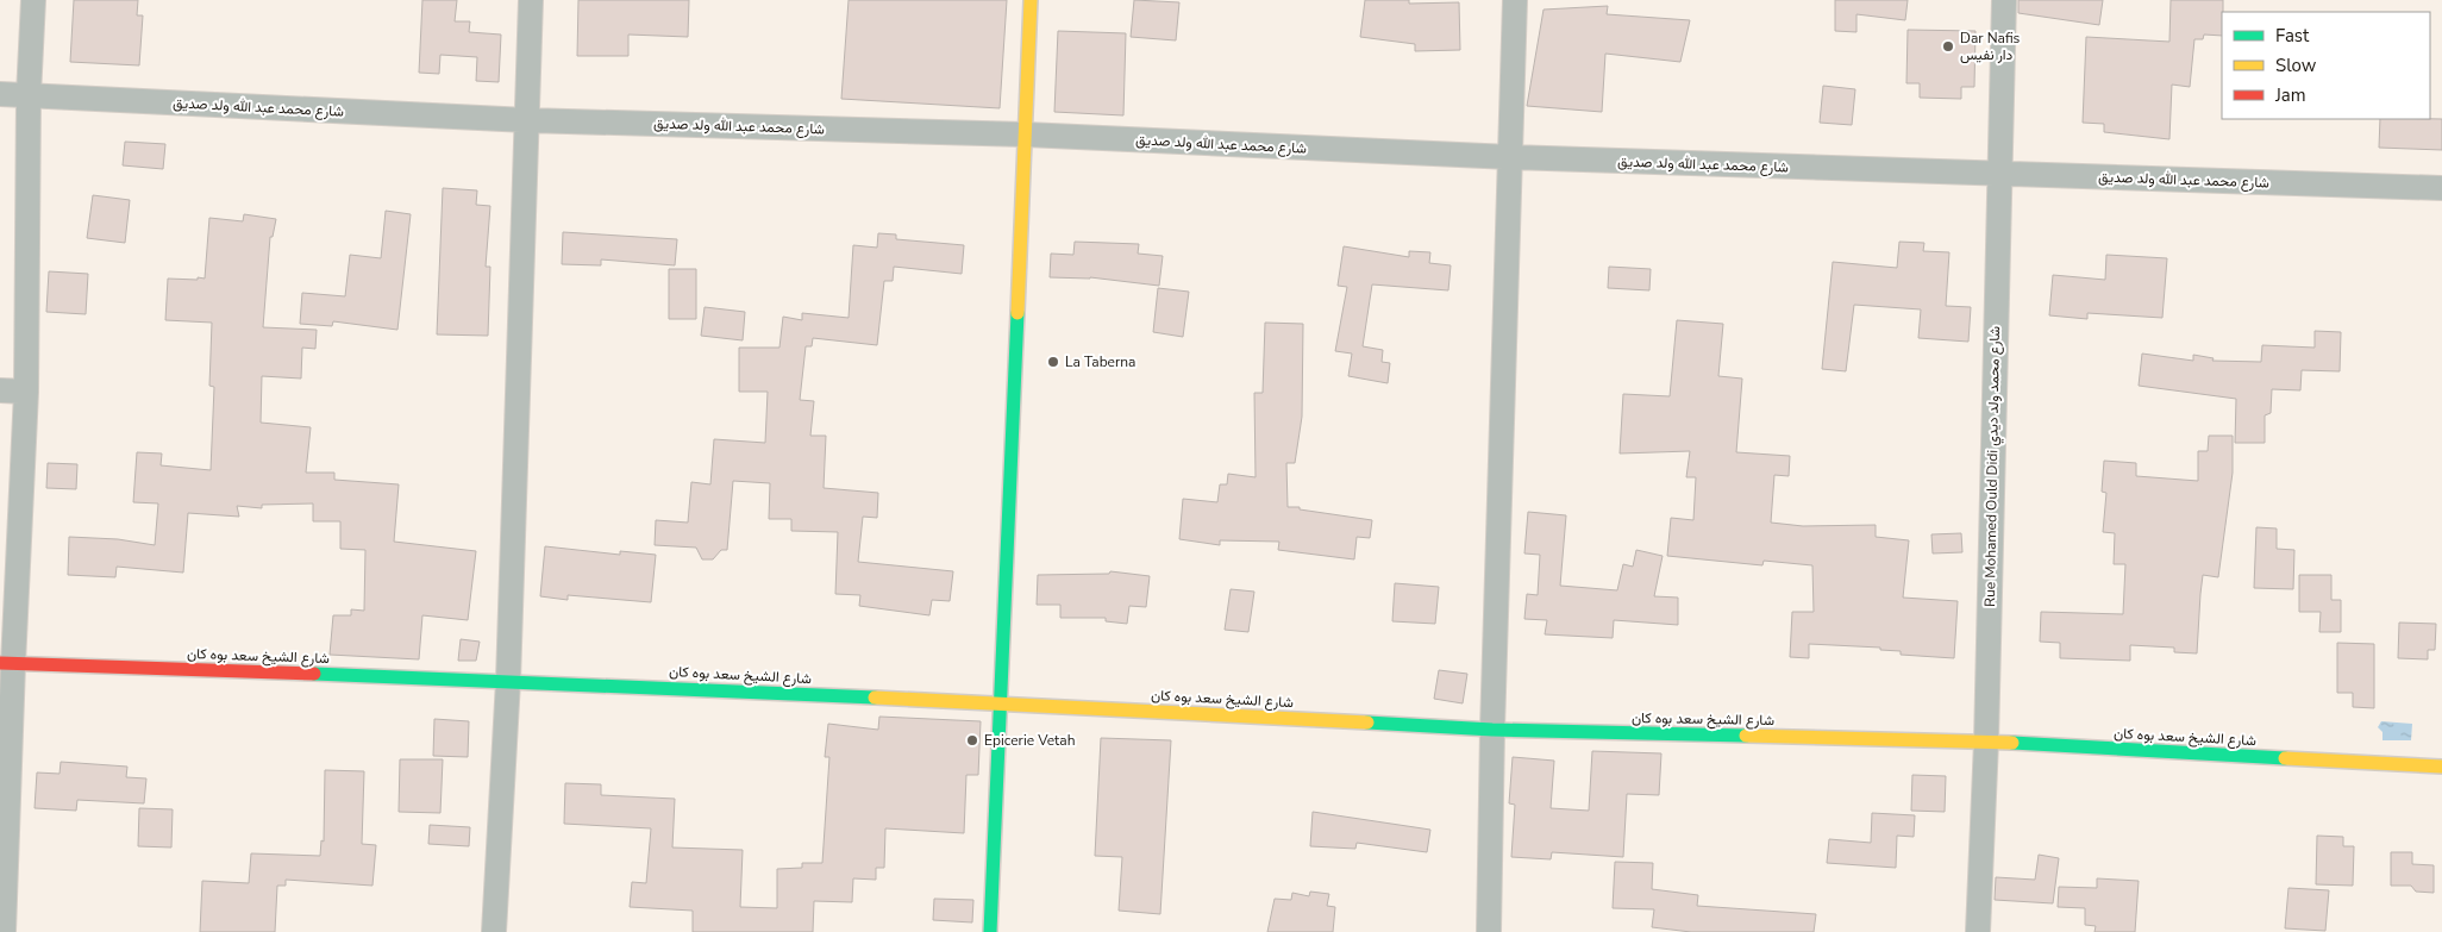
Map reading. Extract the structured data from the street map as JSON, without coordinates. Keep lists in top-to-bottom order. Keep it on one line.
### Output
{"streets":{"street":["شارع محمد عبد الله ولد صديق","Rue Mohamed Ould Didi شارع محمد ولد ديدي","شارع الشيخ سعد بوه كان"]},"crossings":[["شارع محمد عبد الله ولد صديق","Rue Mohamed Ould Didi شارع محمد ولد ديدي"],["Rue Mohamed Ould Didi شارع محمد ولد ديدي","شارع الشيخ سعد بوه كان"]],"places":["Dar Nafis دار نفيس","La Taberna","Epicerie Vetah"],"legend":["Fast","Slow","Jam"]}
